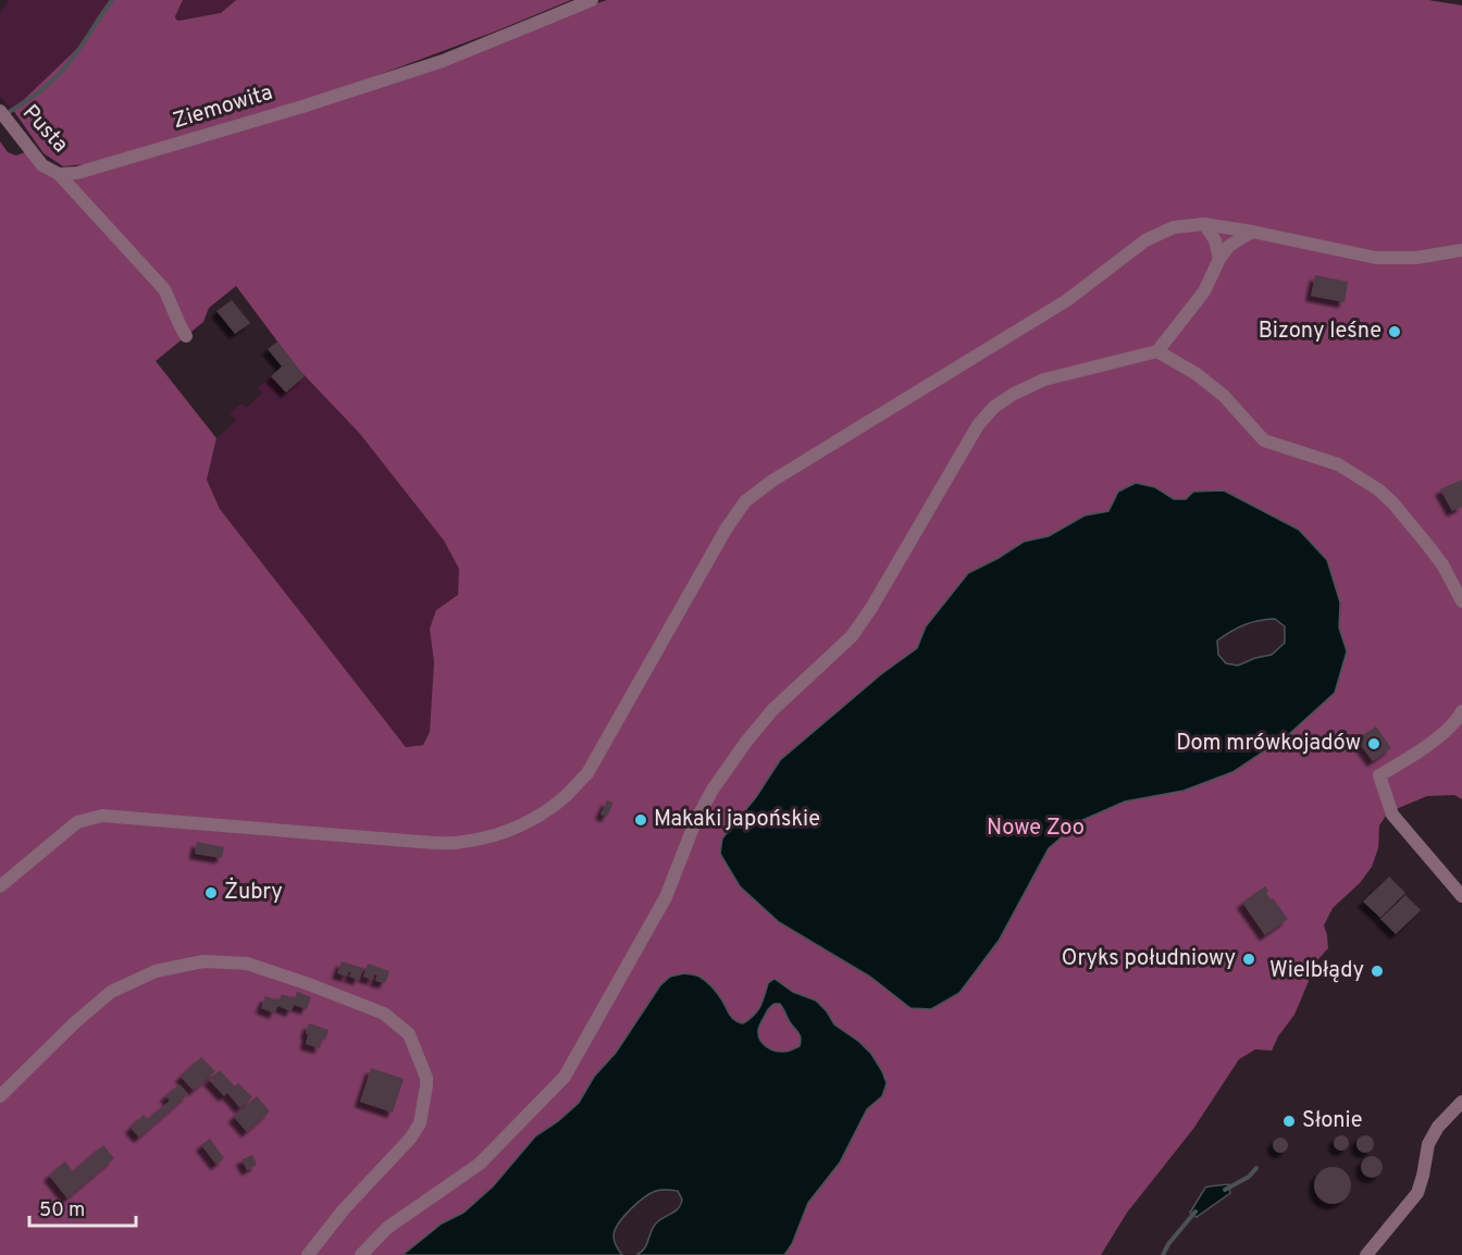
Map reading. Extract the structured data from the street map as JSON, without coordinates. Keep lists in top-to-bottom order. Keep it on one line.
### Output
{"streets":{"street":["Ziemowita","Pusta"]},"crossings":[["Ziemowita","Pusta"]],"parks":["Nowe Zoo"],"places":["Bizony leśne","Dom mrówkojadów","Makaki japońskie","Żubry","Oryks południowy","Wielbłądy","Słonie"],"scale_bar":"50 m"}
